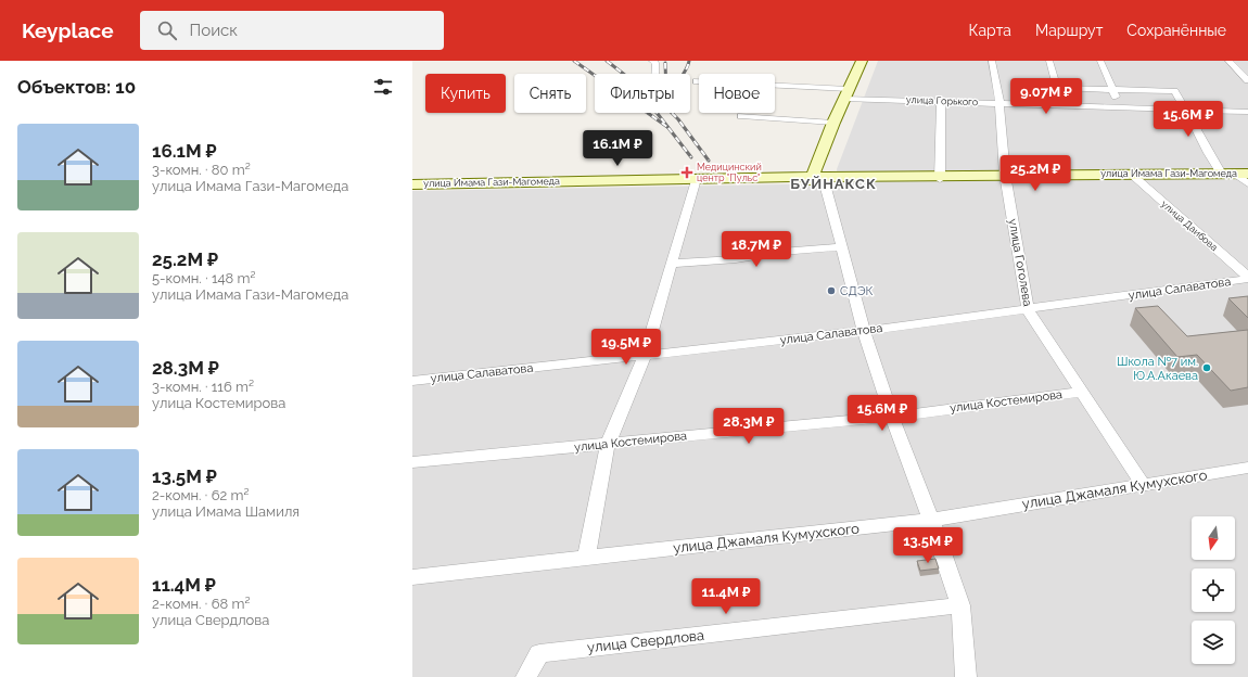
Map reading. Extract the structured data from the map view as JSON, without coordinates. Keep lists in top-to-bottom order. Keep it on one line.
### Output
{"streets":{"main road":["улица Имама Гази-Магомеда"],"street":["улица Горького","улица Даибова","улица Гоголева","улица Салаватова","улица Костемирова","улица Джамаля Кумухского","улица Свердлова"]},"crossings":[["улица Горького","улица Гоголева"],["улица Имама Гази-Магомеда","улица Даибова"],["улица Даибова","улица Салаватова"],["улица Гоголева","улица Салаватова"],["улица Гоголева","улица Костемирова"],["улица Гоголева","улица Джамаля Кумухского"]],"districts":["БУЙНАКСК"],"places":{"health":["Медицинский центр \"Пульс\""],"other":["СДЭК","Школа №7 им. Ю.А.Акаева"]},"north":"bottom","page":{"header":"Keyplace","search":"Поиск","nav":["Карта","Маршрут","Сохранённые"],"heading":"Объектов: 10","chip":["Купить","Снять","Фильтры","Новое"],"price":["9.07M ₽","15.6M ₽","16.1M ₽","25.2M ₽","18.7M ₽","19.5M ₽","15.6M ₽","28.3M ₽","13.5M ₽","11.4M ₽"],"list":[{"name":"16.1M ₽","note":"3-комн. · 80 m² · улица Имама Гази-Магомеда"},{"name":"25.2M ₽","note":"5-комн. · 148 m² · улица Имама Гази-Магомеда"},{"name":"28.3M ₽","note":"3-комн. · 116 m² · улица Костемирова"},{"name":"13.5M ₽","note":"2-комн. · 62 m² · улица Имама Шамиля"},{"name":"11.4M ₽","note":"2-комн. · 68 m² · улица Свердлова"}]}}
